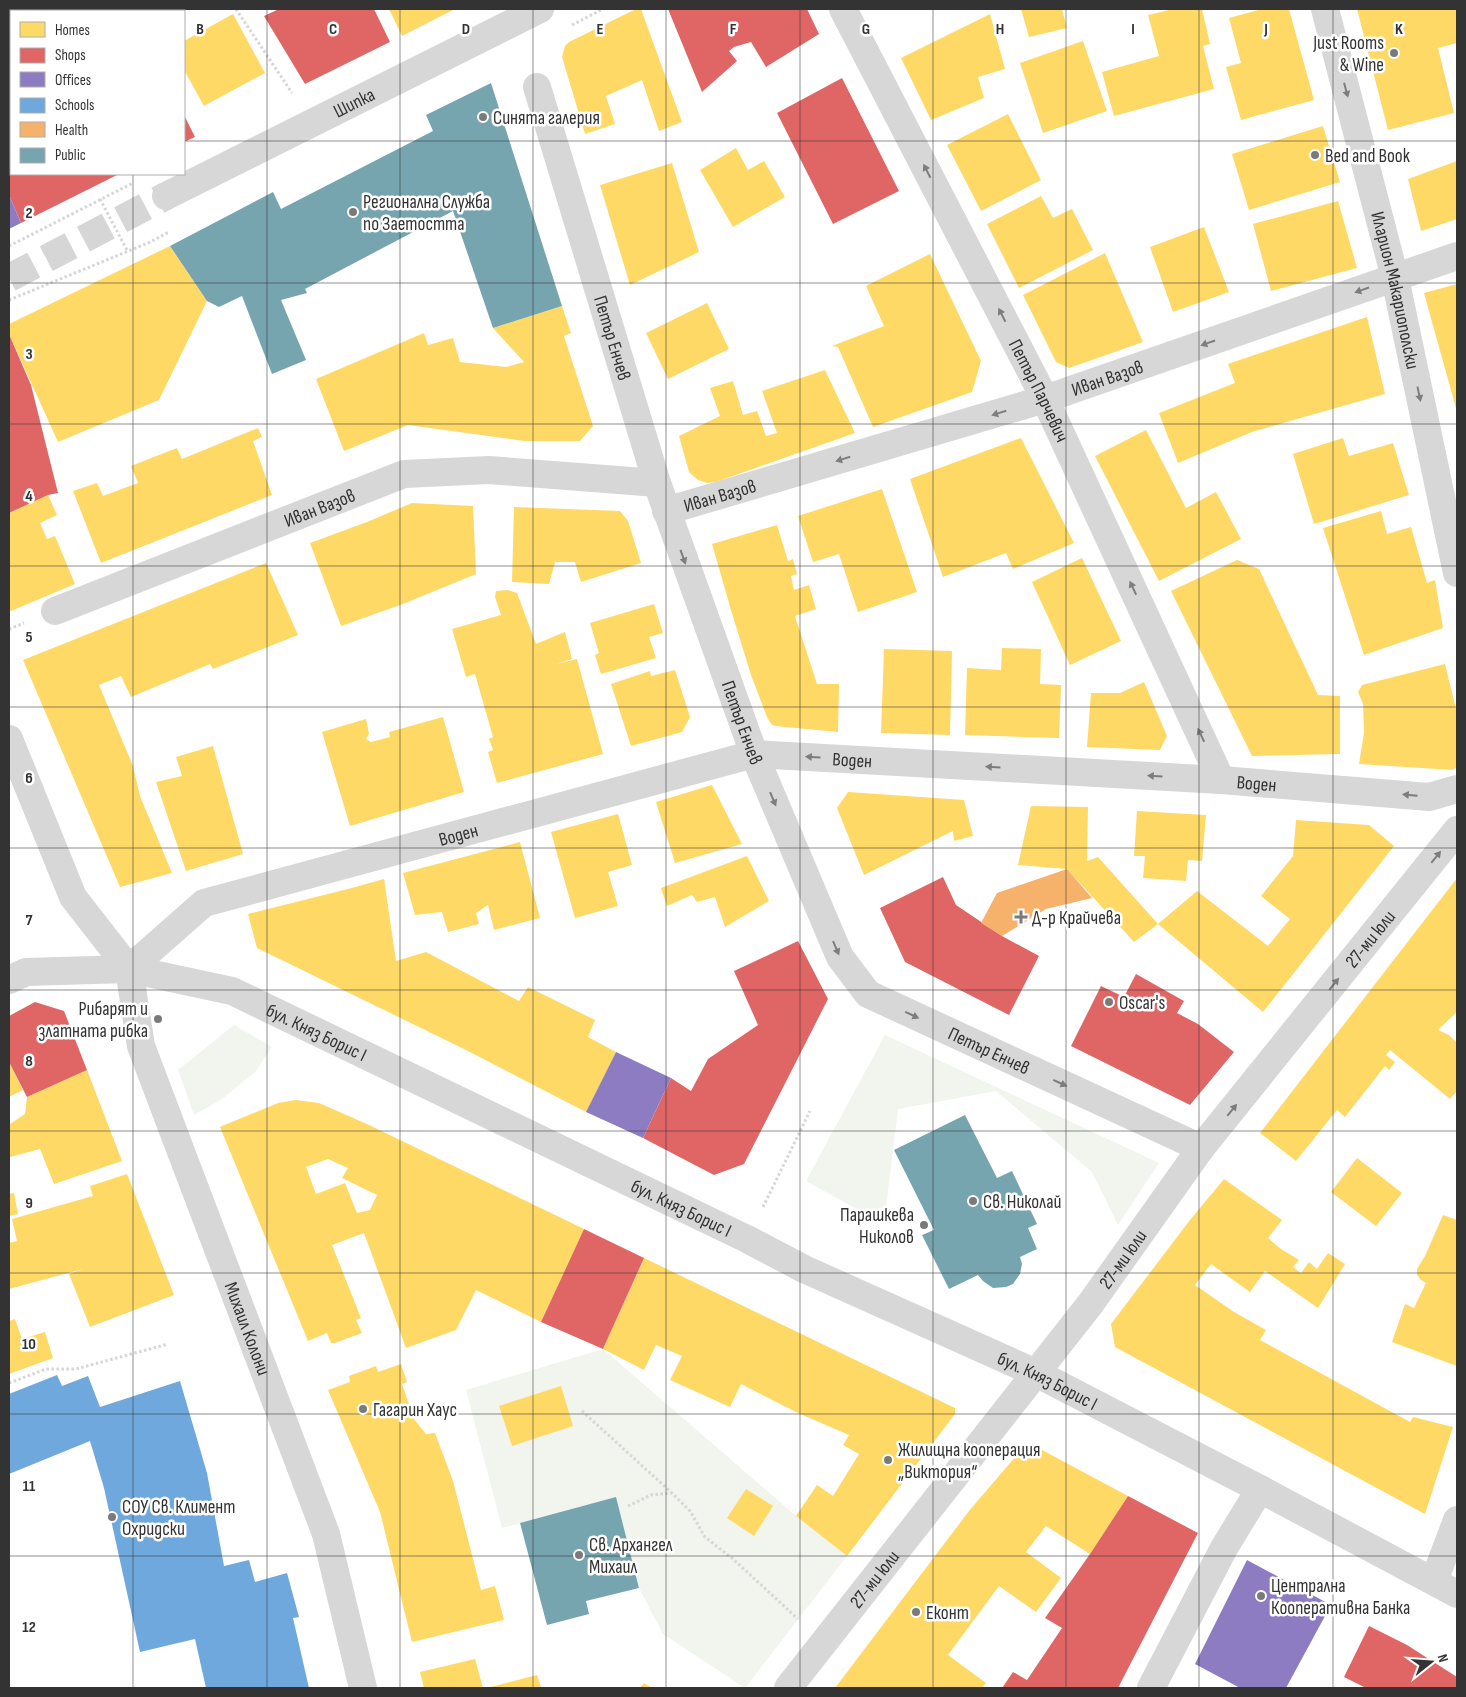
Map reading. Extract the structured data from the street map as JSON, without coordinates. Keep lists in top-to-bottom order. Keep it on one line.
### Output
{"streets":{"street":["Шипка","Иларион Макариополски","Петър Енчев","Иван Вазов","Петър Парчевич","Воден","27-ми юли","бул. Княз Борис I","Михаил Колони"]},"crossings":[["Иларион Макариополски","Иван Вазов"],["Петър Енчев","Иван Вазов"],["Петър Енчев","Воден"],["Петър Енчев","27-ми юли"],["Иван Вазов","Петър Парчевич"],["Петър Парчевич","Воден"],["Воден","бул. Княз Борис I"],["Воден","Михаил Колони"],["27-ми юли","бул. Княз Борис I"],["бул. Княз Борис I","Михаил Колони"]],"one_way":["Иларион Макариополски","Петър Енчев","Иван Вазов","Петър Парчевич","Воден","27-ми юли"],"places":{"other":["Just Rooms & Wine","Синята галерия","Bed and Book","Pегионална Cлужба по Заетостта","Oscar's","Рибарят и златната рибка","Св. Николай","Парашкева Николов","Гагарин Хаус","Жилищна кооперация „Виктория“","CОУ Св. Климент Охридски","Св. Архангел Михаил","Централна Кооперативна Банка","Еконт"],"health":["Д-р Крайчева"]},"legend":["Homes","Shops","Offices","Schools","Health","Public"],"north":"right","grid":{"columns":["B","C","D","E","F","G","H","I","J","K"],"rows":["2","3","4","5","6","7","8","9","10","11","12"]}}
